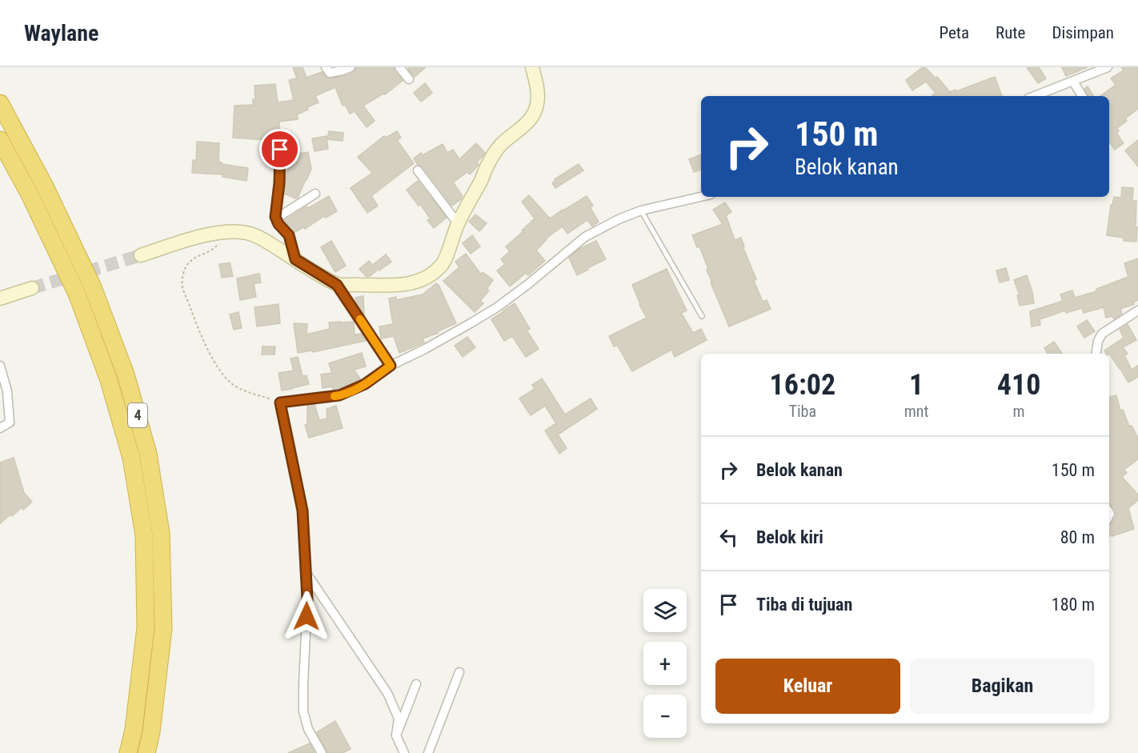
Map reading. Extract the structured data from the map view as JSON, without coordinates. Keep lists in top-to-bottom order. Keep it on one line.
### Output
{"streets":{"highway":["4"]},"page":{"header":"Waylane","nav":["Peta","Rute","Disimpan"],"turn":["150 m","Belok kanan"],"eta":["16:02","Tiba","1","mnt","410","m"],"list":[{"name":"Belok kanan","value":"150 m"},{"name":"Belok kiri","value":"80 m"},{"name":"Tiba di tujuan","value":"180 m"}],"map_buttons":["+","−"],"buttons":["Keluar","Bagikan"]}}
